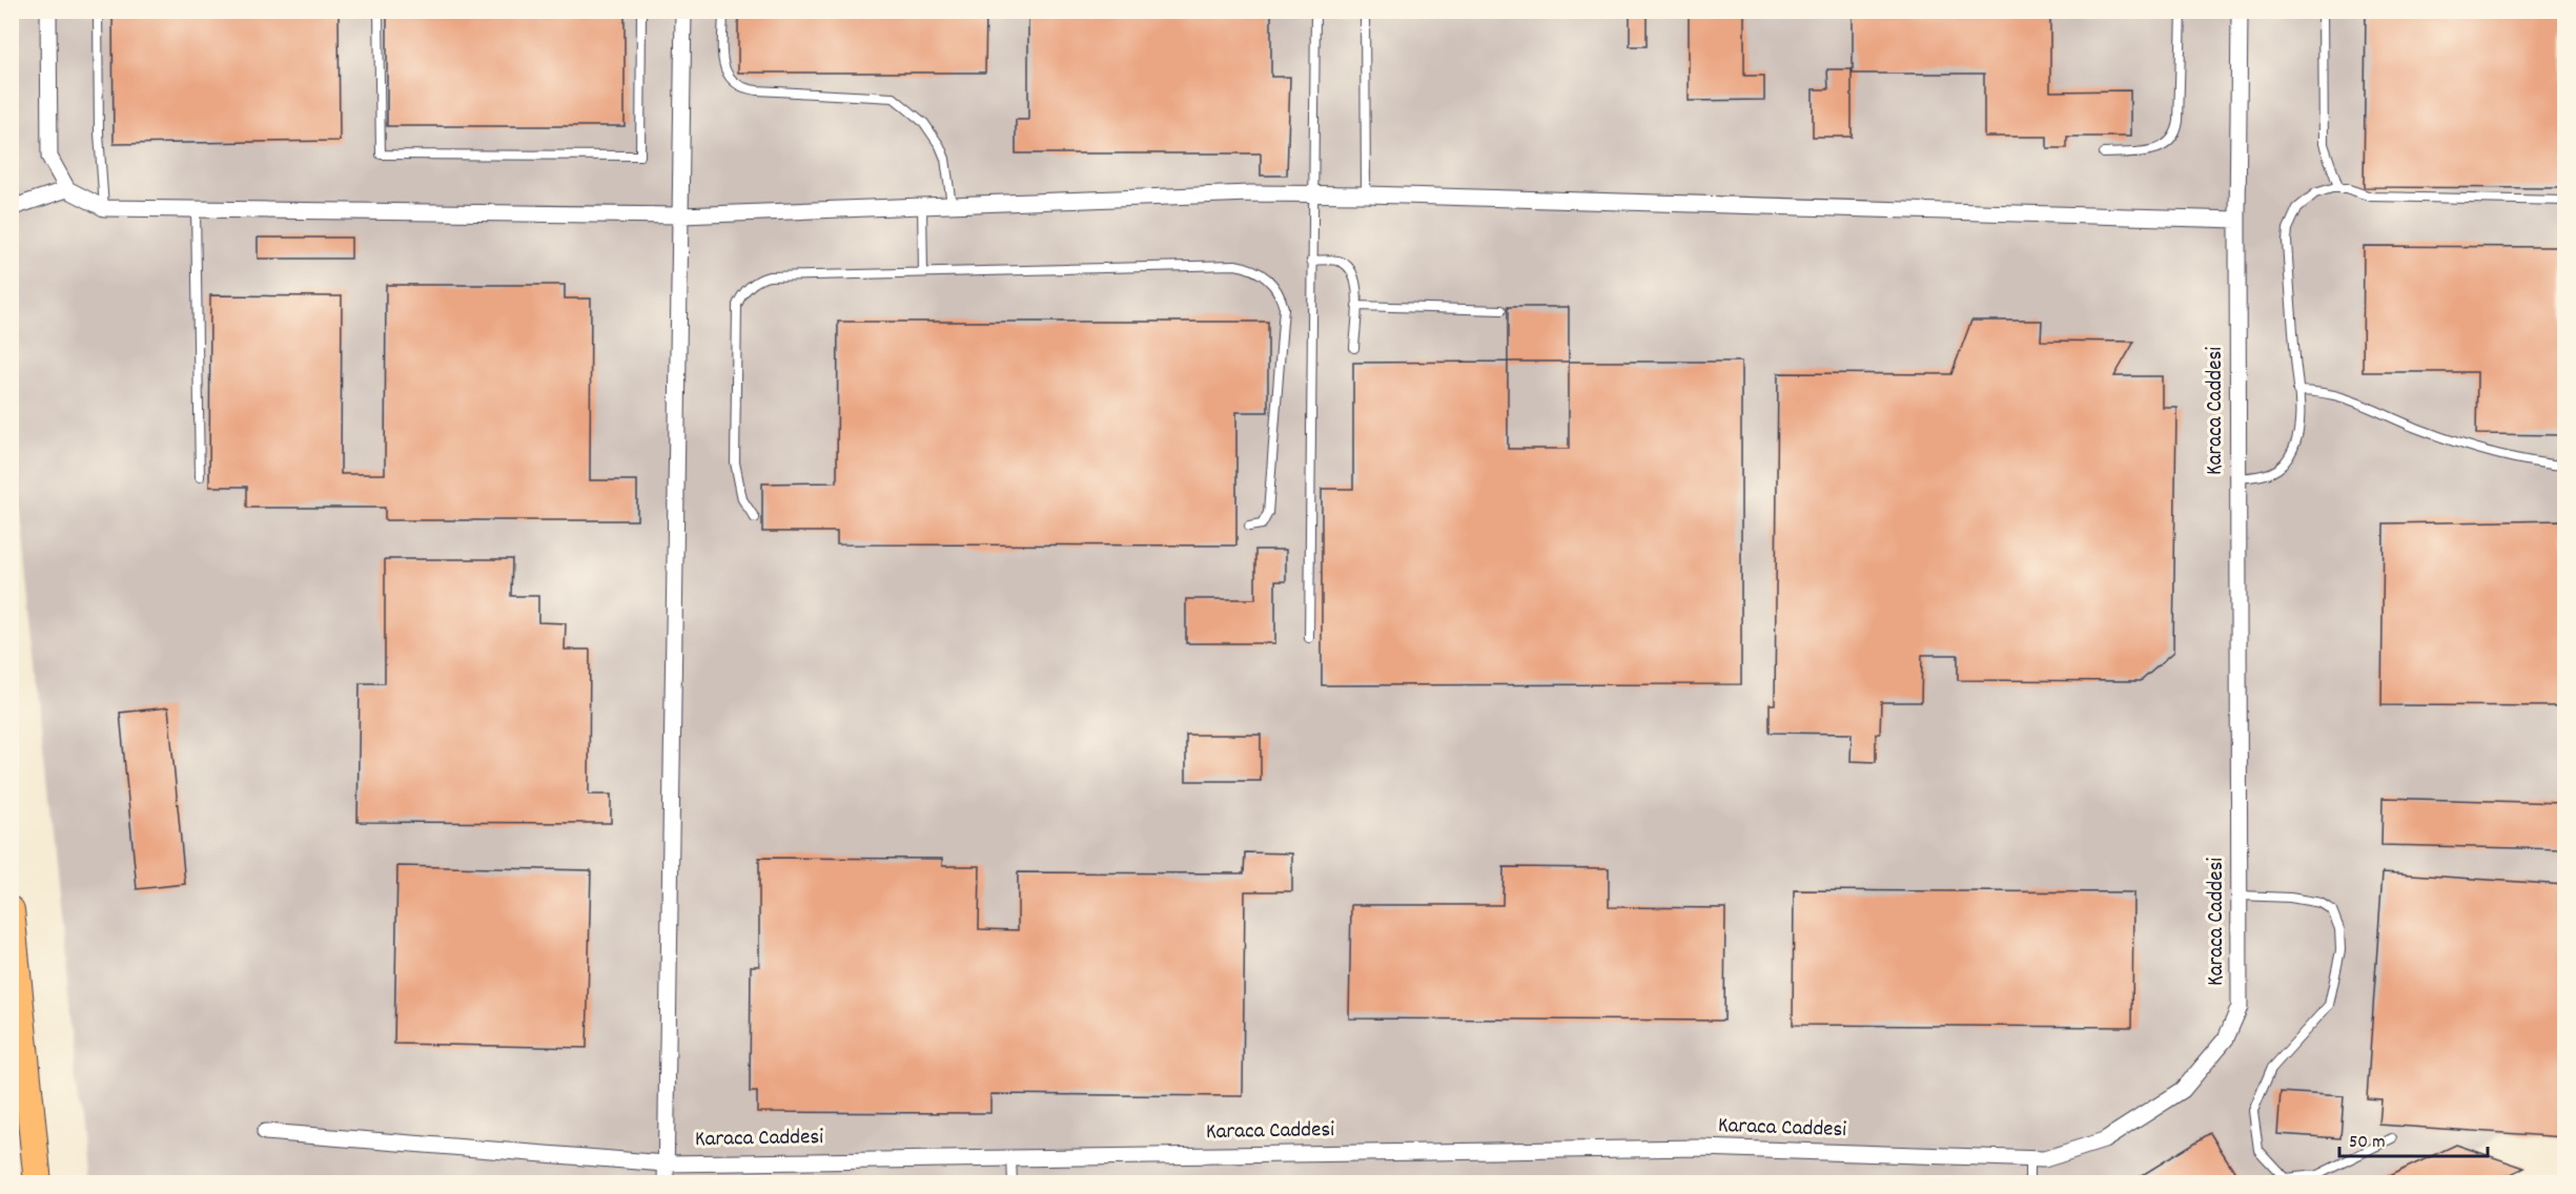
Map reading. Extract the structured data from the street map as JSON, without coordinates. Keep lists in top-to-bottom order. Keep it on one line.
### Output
{"streets":{"street":["Karaca Caddesi"]},"scale_bar":"50 m"}
